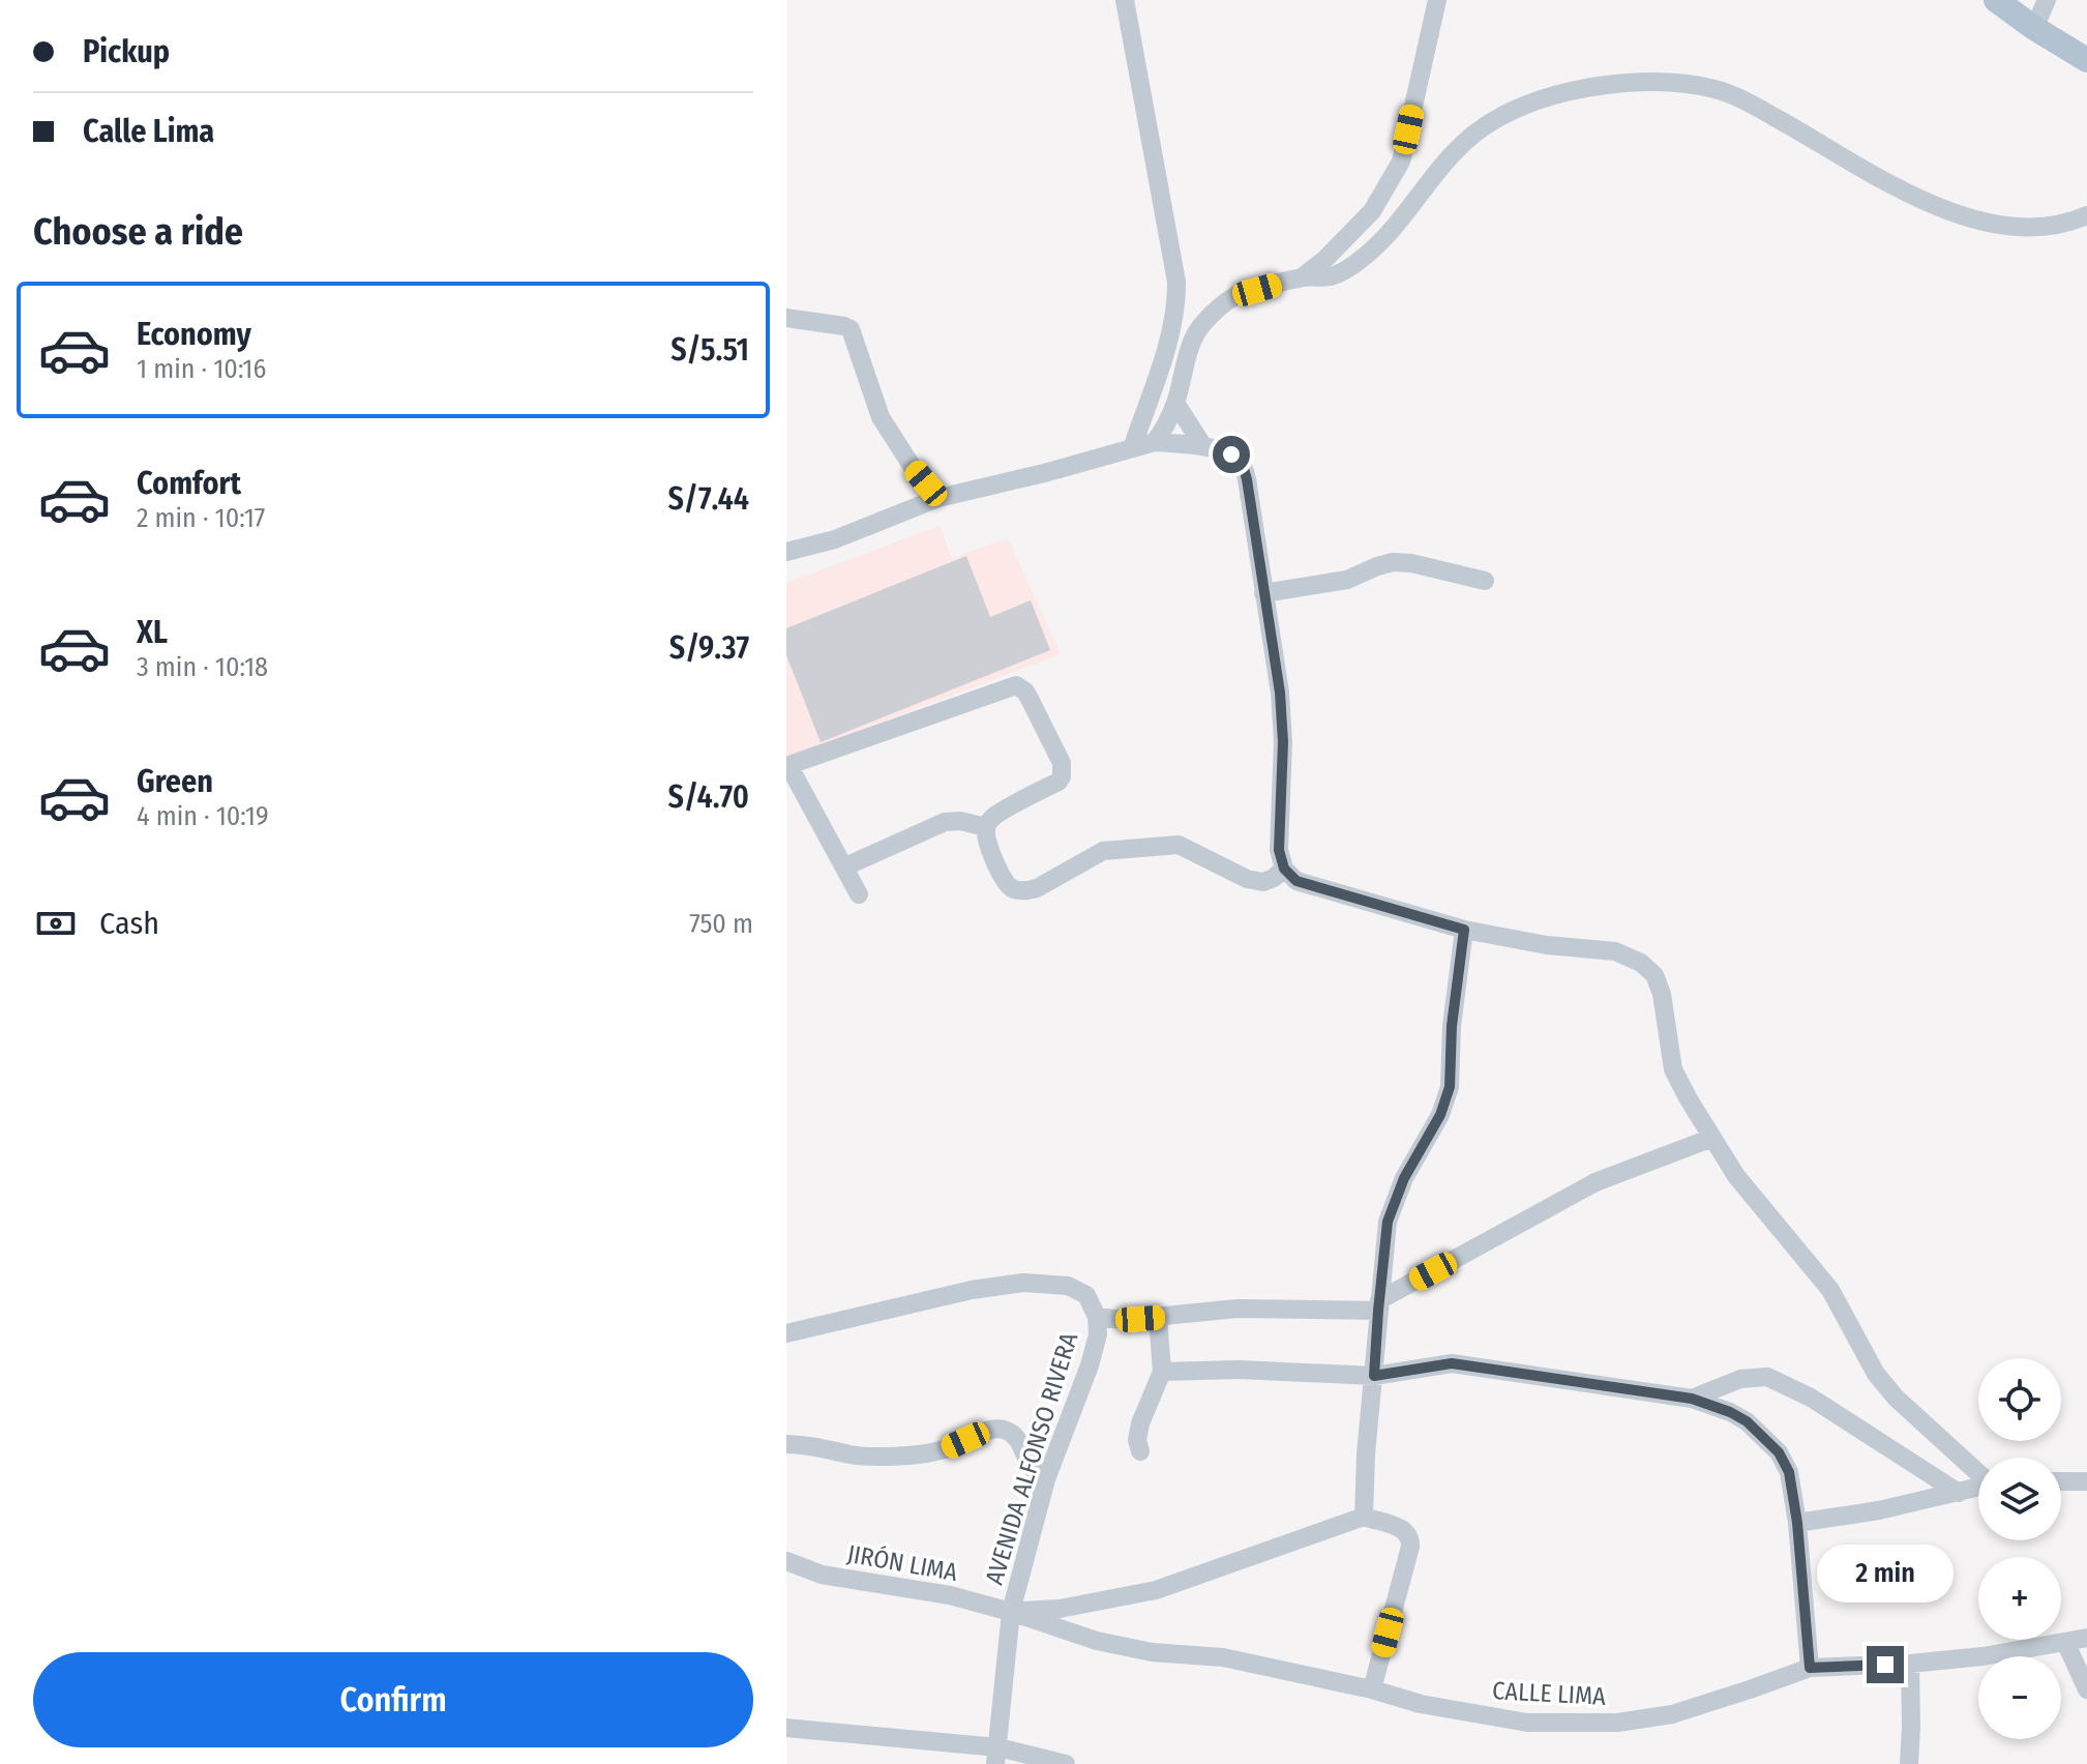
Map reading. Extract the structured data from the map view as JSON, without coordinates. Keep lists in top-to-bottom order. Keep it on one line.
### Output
{"streets":{"street":["AVENIDA ALFONSO RIVERA","JIRÓN LIMA","CALLE LIMA"]},"crossings":[["AVENIDA ALFONSO RIVERA","JIRÓN LIMA"],["AVENIDA ALFONSO RIVERA","CALLE LIMA"],["JIRÓN LIMA","CALLE LIMA"]],"page":{"banner":["Pickup","Calle Lima"],"heading":"Choose a ride","list":[{"name":"Economy","note":"1 min · 10:16","value":"S/5.51"},{"name":"Comfort","note":"2 min · 10:17","value":"S/7.44"},{"name":"XL","note":"3 min · 10:18","value":"S/9.37"},{"name":"Green","note":"4 min · 10:19","value":"S/4.70"}],"pay":["Cash","750 m"],"map_buttons":["+","−"],"bubble":"2 min","buttons":"Confirm"}}
